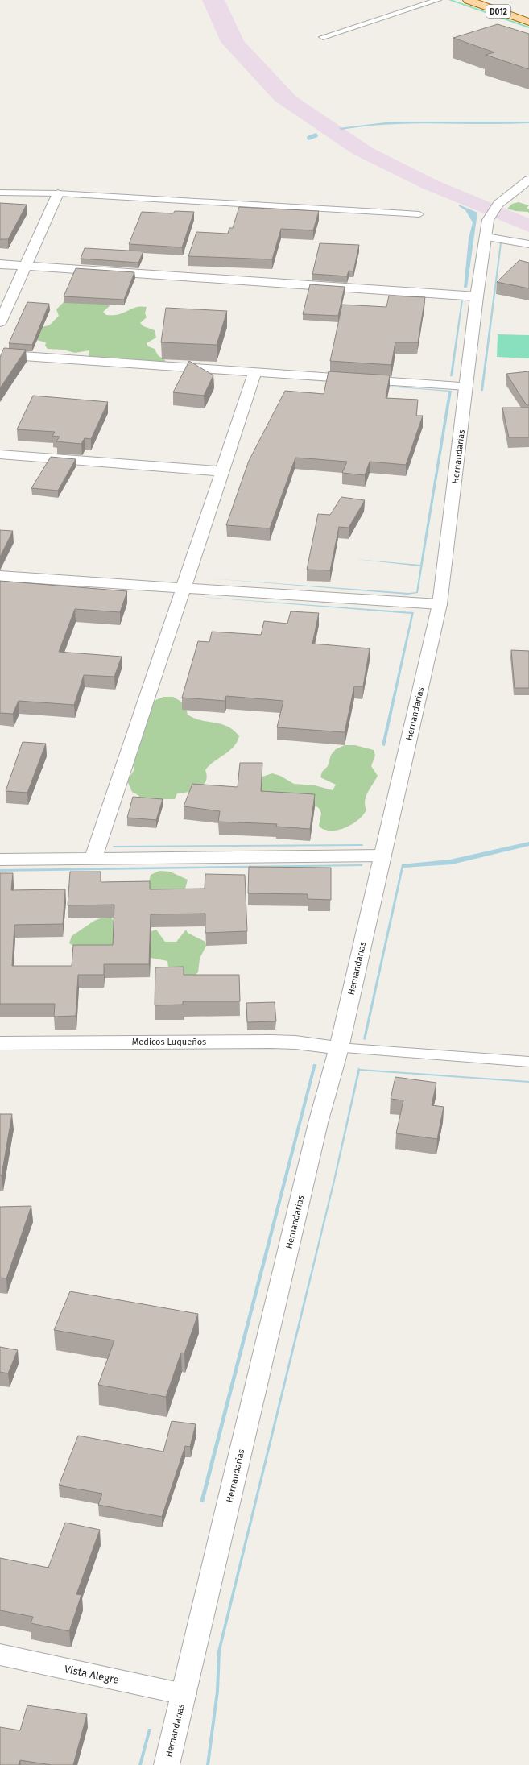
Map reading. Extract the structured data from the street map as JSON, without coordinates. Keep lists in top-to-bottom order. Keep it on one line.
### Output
{"streets":{"main road":["D012"],"street":["Hernandarias","Medicos Luqueños","Vista Alegre"]},"crossings":[["Hernandarias","Medicos Luqueños"],["Hernandarias","Vista Alegre"]]}
